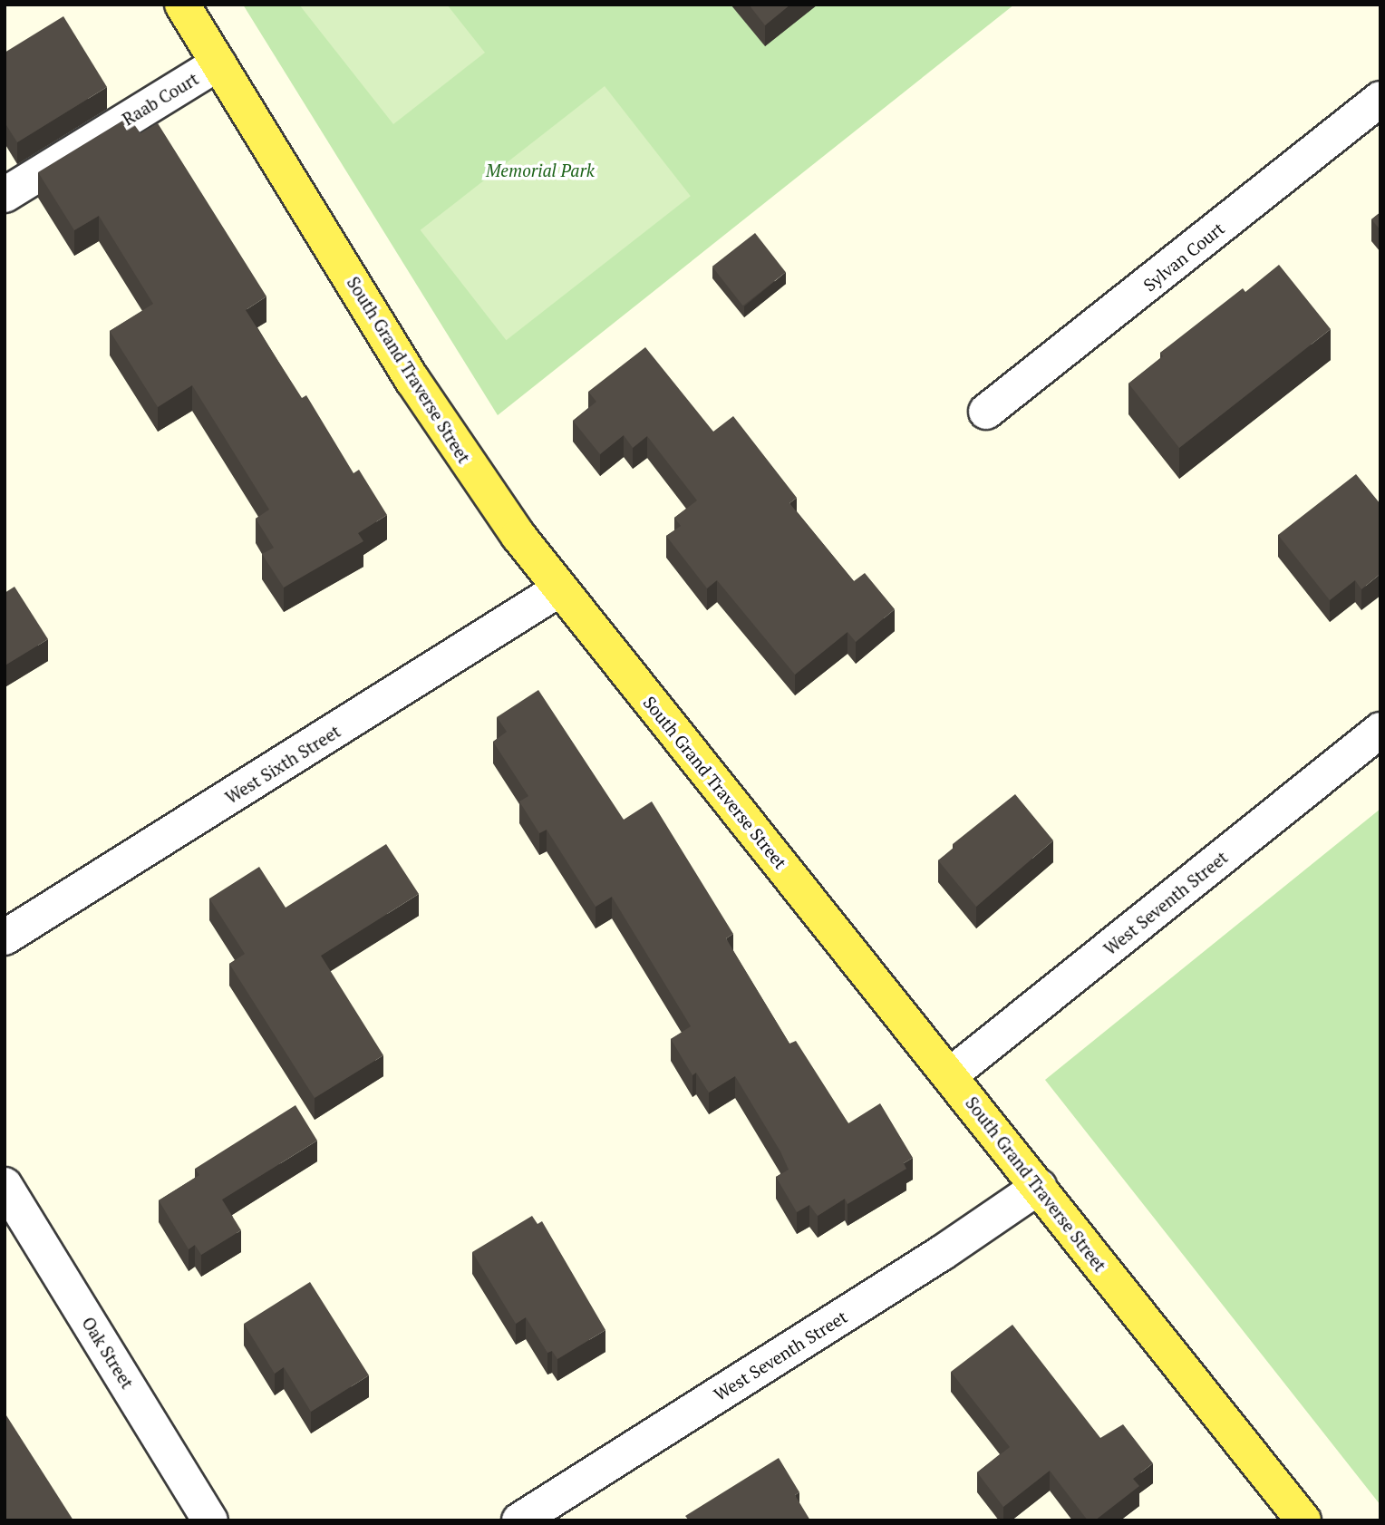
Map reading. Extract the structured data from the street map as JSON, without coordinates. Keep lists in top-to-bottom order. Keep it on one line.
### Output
{"streets":{"main road":["South Grand Traverse Street"],"street":["Raab Court","Sylvan Court","West Sixth Street","West Seventh Street","Oak Street"]},"crossings":[["Raab Court","South Grand Traverse Street"],["South Grand Traverse Street","West Sixth Street"],["South Grand Traverse Street","West Seventh Street"]],"parks":["Memorial Park"]}
